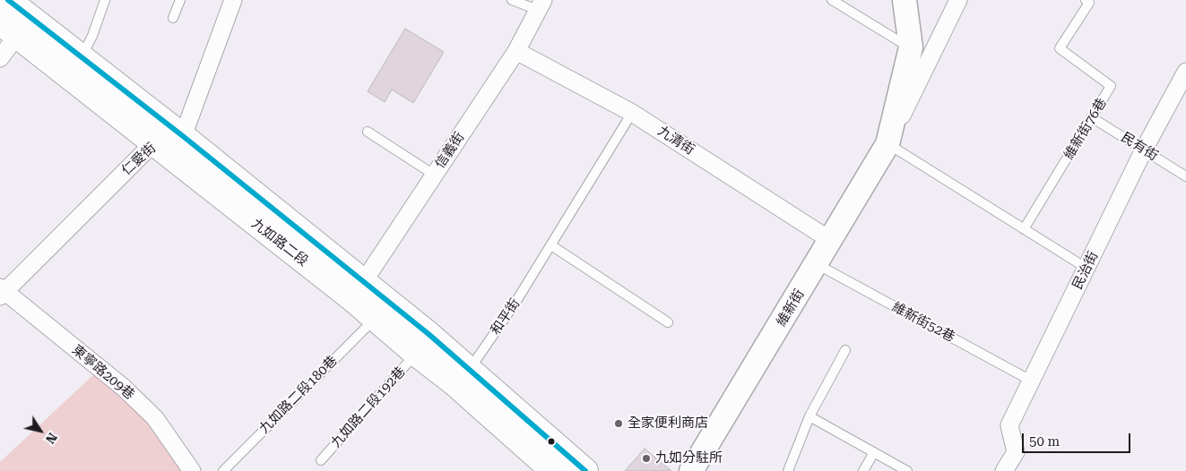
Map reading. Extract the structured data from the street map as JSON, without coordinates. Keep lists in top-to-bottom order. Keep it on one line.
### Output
{"streets":{"main road":["九如路二段"],"street":["九清街","信義街","仁愛街","民治街","維新街","東寧路209巷"],"lane":["維新街76巷","民有街","和平街","維新街52巷","九如路二段180巷","九如路二段192巷"]},"crossings":[["維新街76巷","民有街"],["九清街","信義街"],["九清街","維新街"],["九清街","和平街"],["民有街","民治街"],["信義街","九如路二段"],["仁愛街","九如路二段"],["仁愛街","東寧路209巷"],["九如路二段","和平街"],["九如路二段","九如路二段180巷"],["九如路二段","九如路二段192巷"],["民治街","維新街52巷"],["維新街","維新街52巷"]],"places":["全家便利商店","九如分駐所"],"scale_bar":"50 m","north":"bottom right"}
